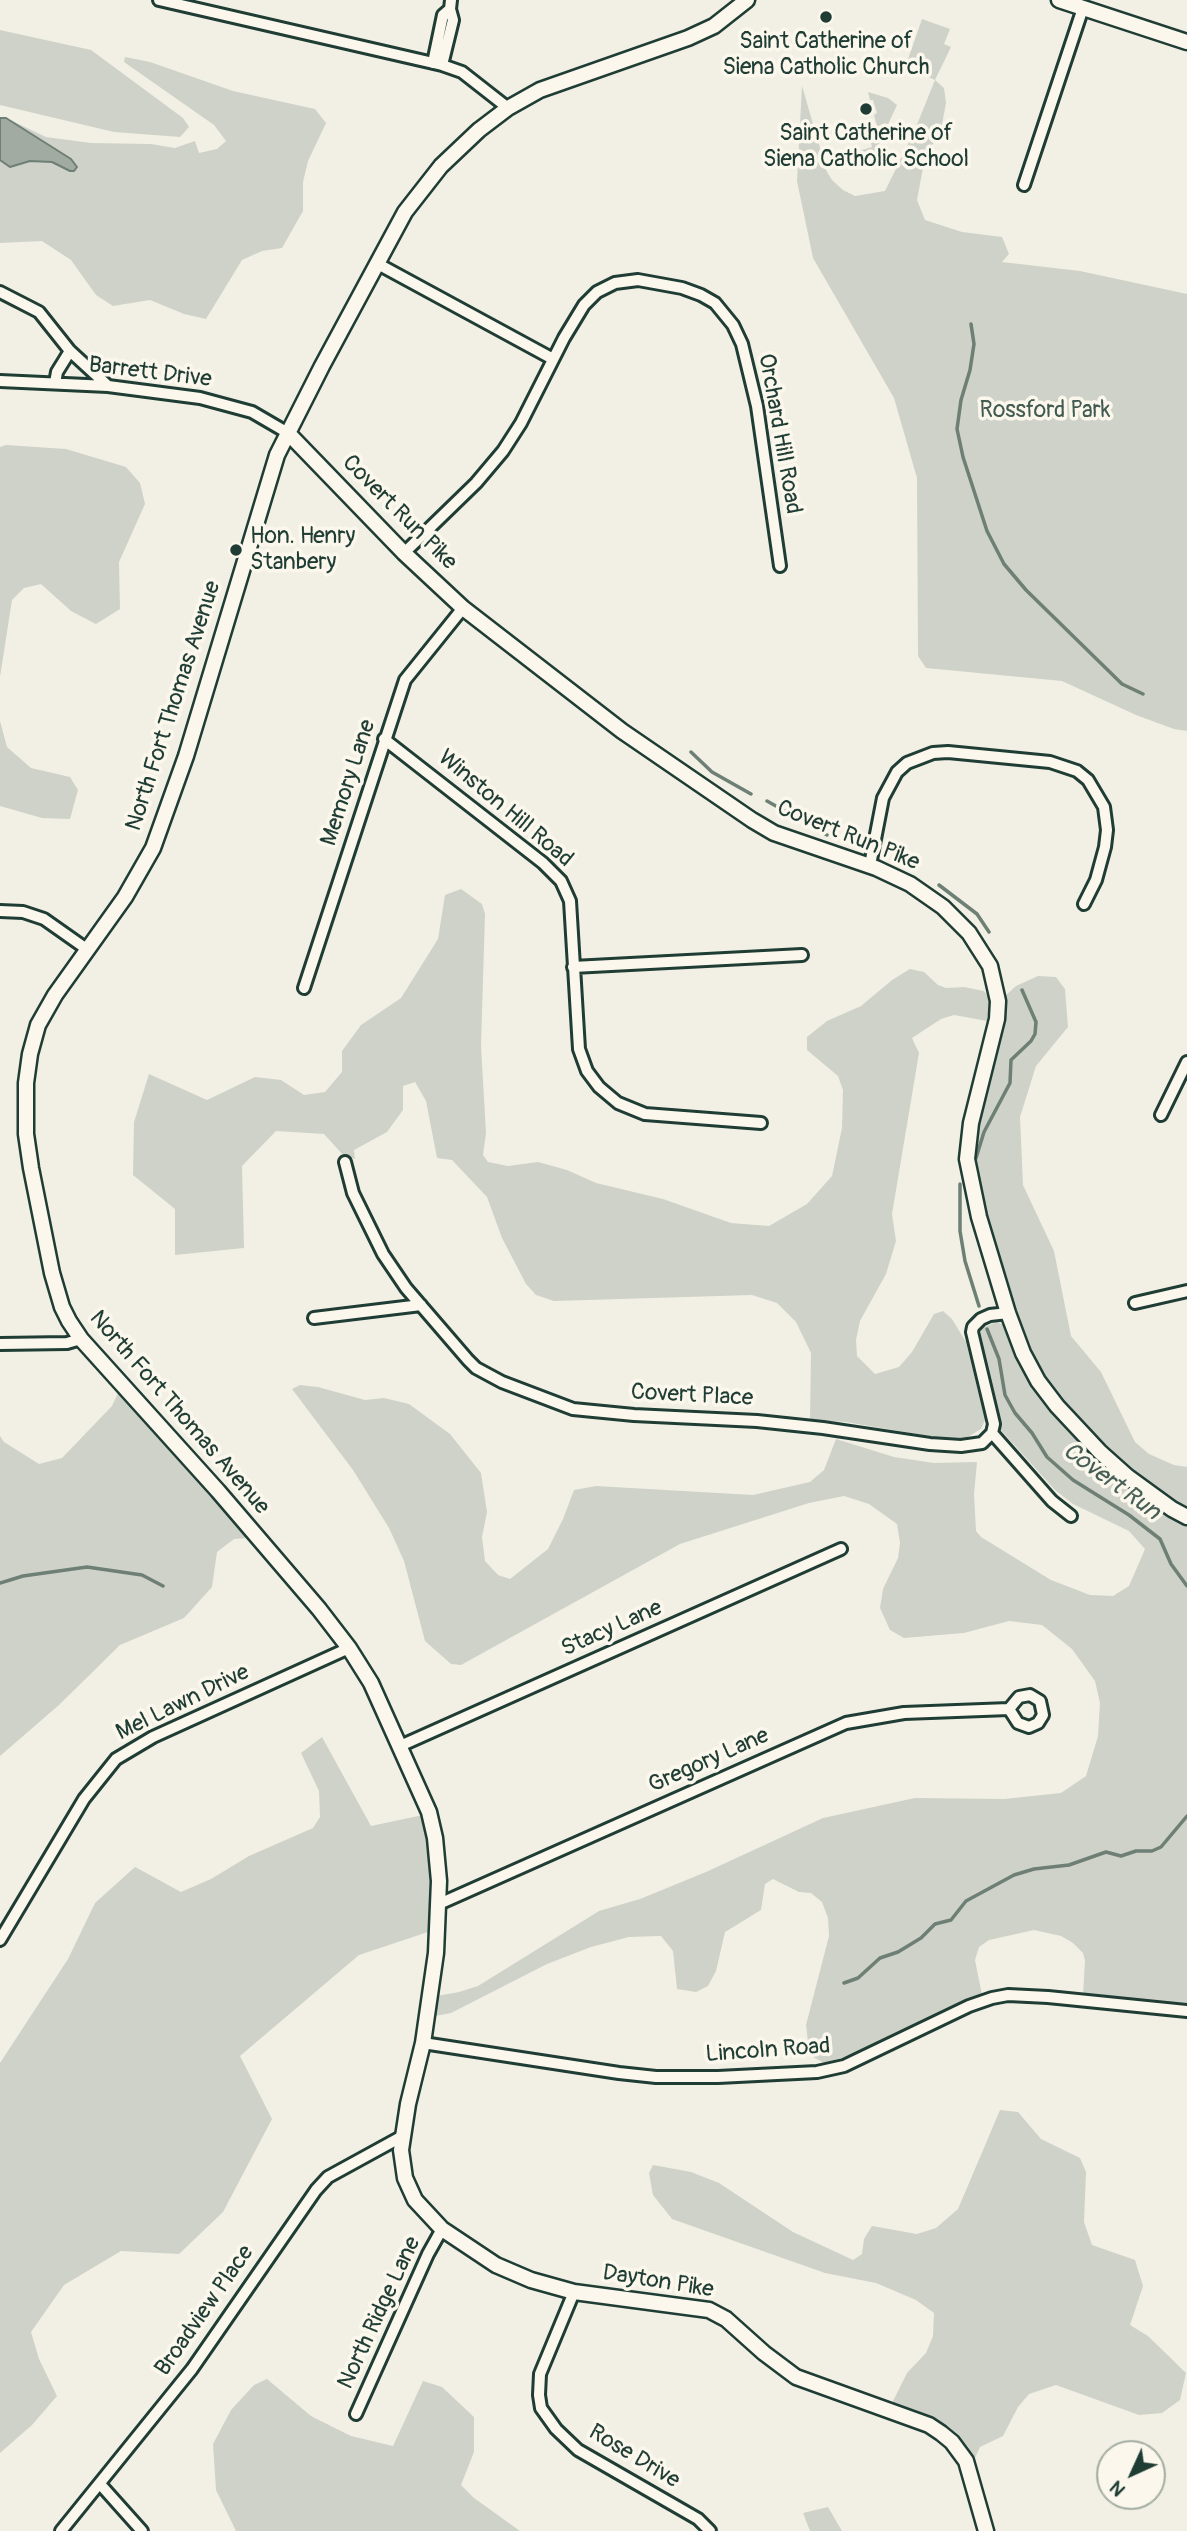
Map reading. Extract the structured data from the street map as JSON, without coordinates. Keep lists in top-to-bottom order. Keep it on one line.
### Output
{"streets":{"street":["Barrett Drive","Orchard Hill Road","Covert Run Pike","North Fort Thomas Avenue","Memory Lane","Winston Hill Road","Covert Place","Stacy Lane","Mel Lawn Drive","Gregory Lane","Lincoln Road","Dayton Pike","Broadview Place","North Ridge Lane","Rose Drive"]},"crossings":[["Barrett Drive","Covert Run Pike"],["Barrett Drive","North Fort Thomas Avenue"],["Orchard Hill Road","Covert Run Pike"],["Covert Run Pike","North Fort Thomas Avenue"],["Covert Run Pike","Memory Lane"],["North Fort Thomas Avenue","Stacy Lane"],["North Fort Thomas Avenue","Mel Lawn Drive"],["North Fort Thomas Avenue","Gregory Lane"],["North Fort Thomas Avenue","Lincoln Road"],["North Fort Thomas Avenue","Dayton Pike"],["Memory Lane","Winston Hill Road"],["Lincoln Road","Dayton Pike"],["Dayton Pike","Broadview Place"],["Dayton Pike","North Ridge Lane"],["Dayton Pike","Rose Drive"]],"water":["Covert Run"],"parks":["Rossford Park"],"places":["Saint Catherine of Siena Catholic Church","Saint Catherine of Siena Catholic School","Hon. Henry Stanbery"],"north":"bottom left"}
